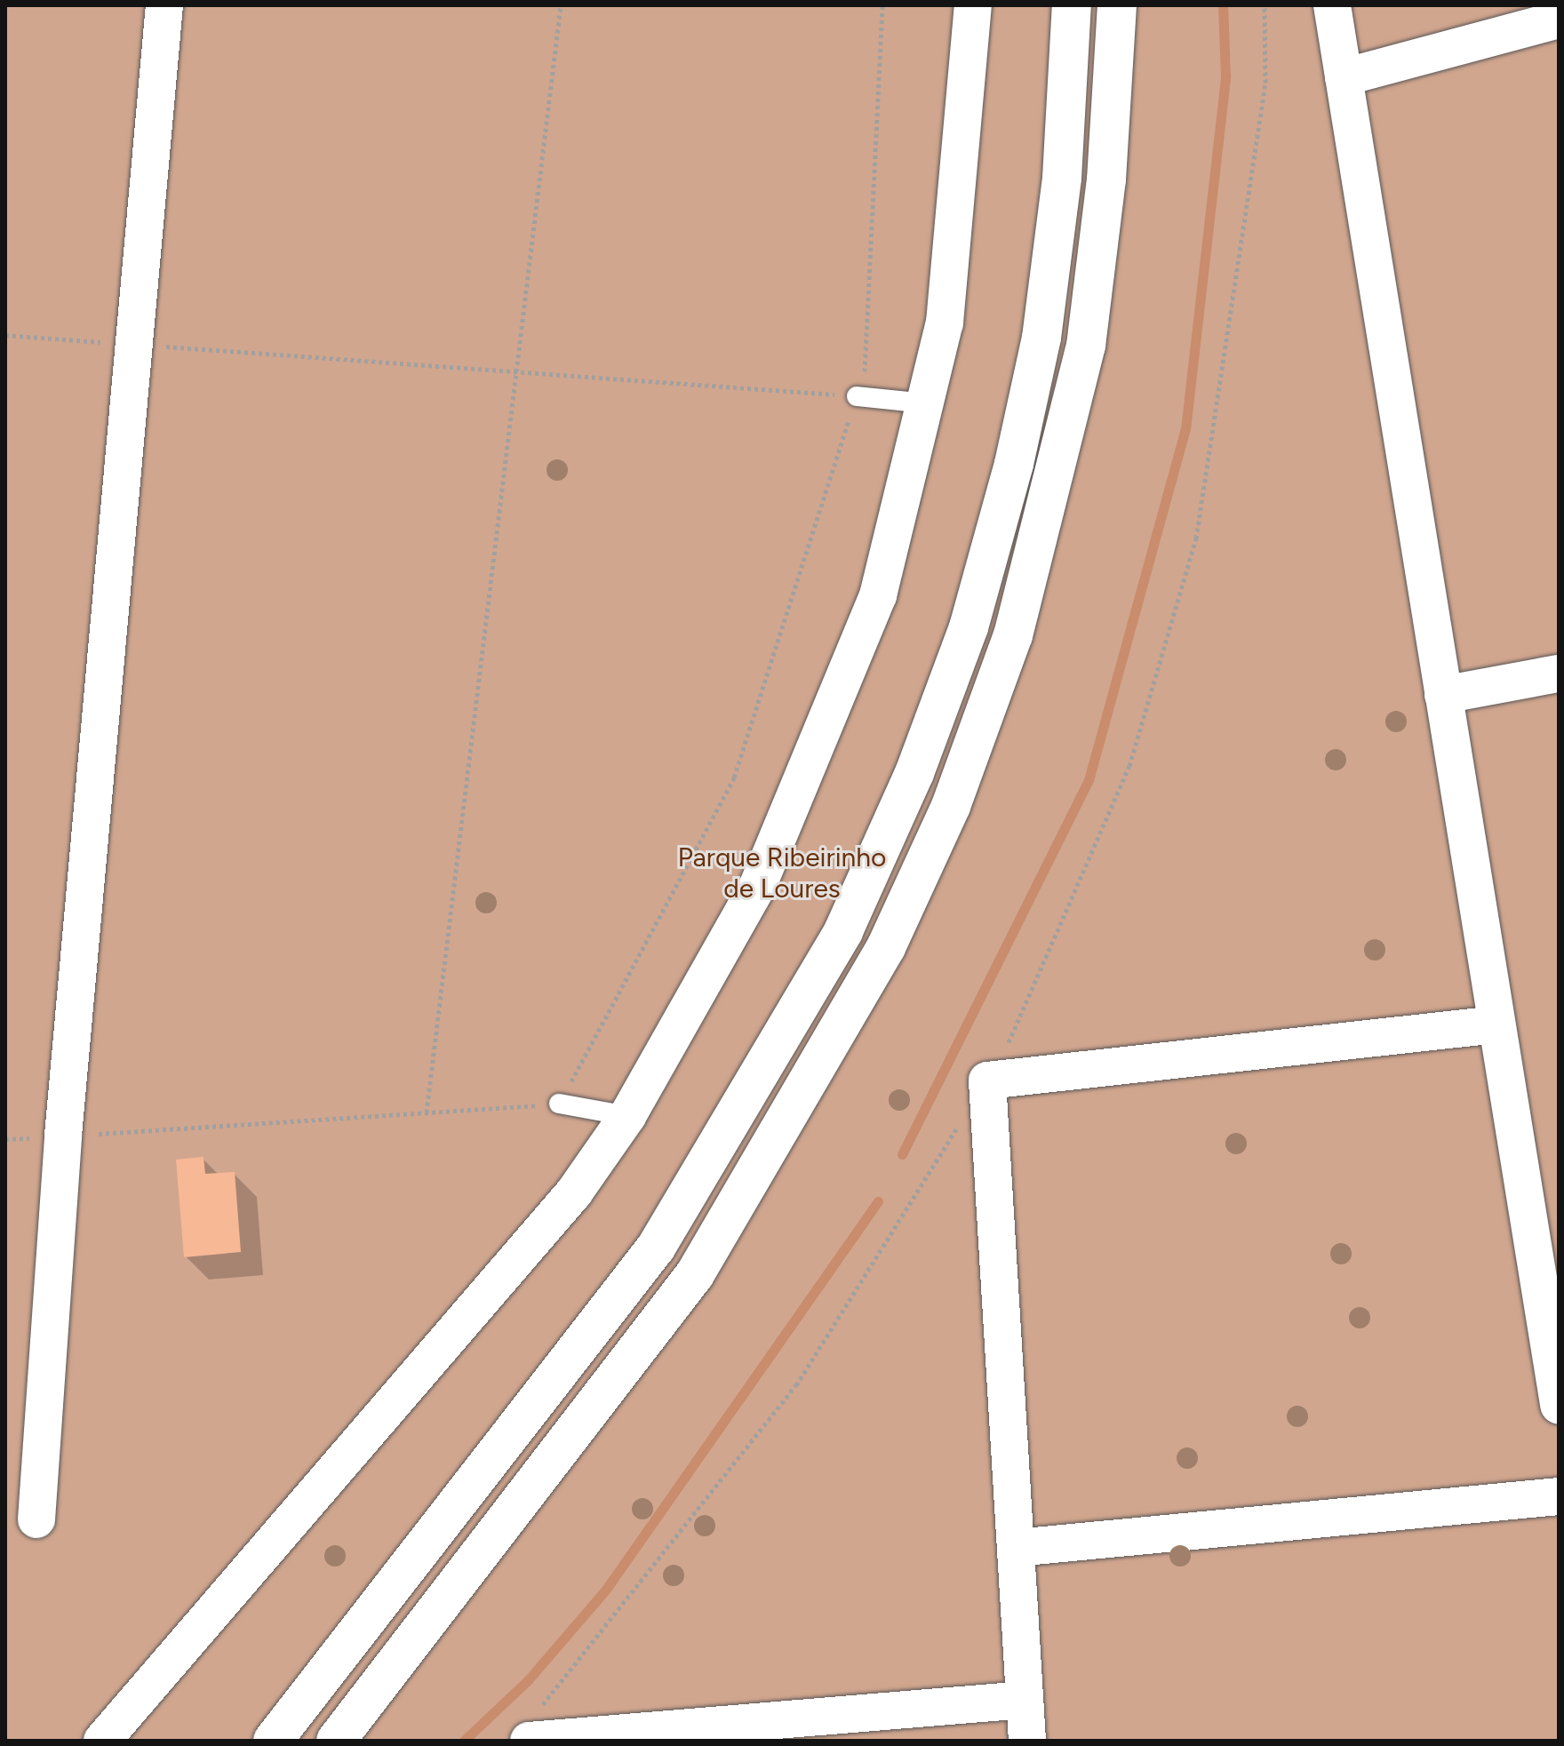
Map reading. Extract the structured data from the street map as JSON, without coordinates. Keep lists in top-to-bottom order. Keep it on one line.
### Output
{"parks":["Parque Ribeirinho de Loures"]}
